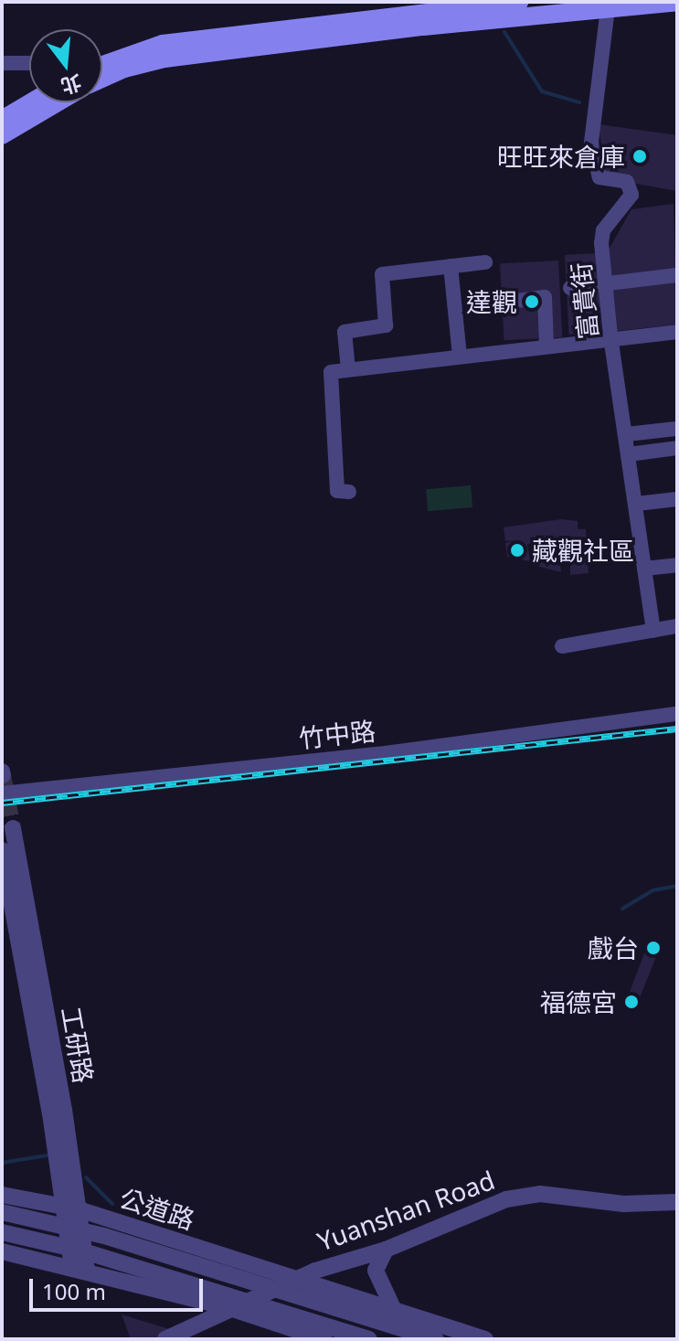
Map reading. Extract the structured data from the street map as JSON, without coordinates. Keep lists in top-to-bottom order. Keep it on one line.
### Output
{"streets":{"street":["富貴街","竹中路","工研路","公道路","Yuanshan Road"]},"crossings":[["工研路","公道路"],["公道路","Yuanshan Road"]],"places":["旺旺來倉庫","達觀","藏觀社區","戲台","福德宮"],"scale_bar":"100 m","north":"bottom"}
